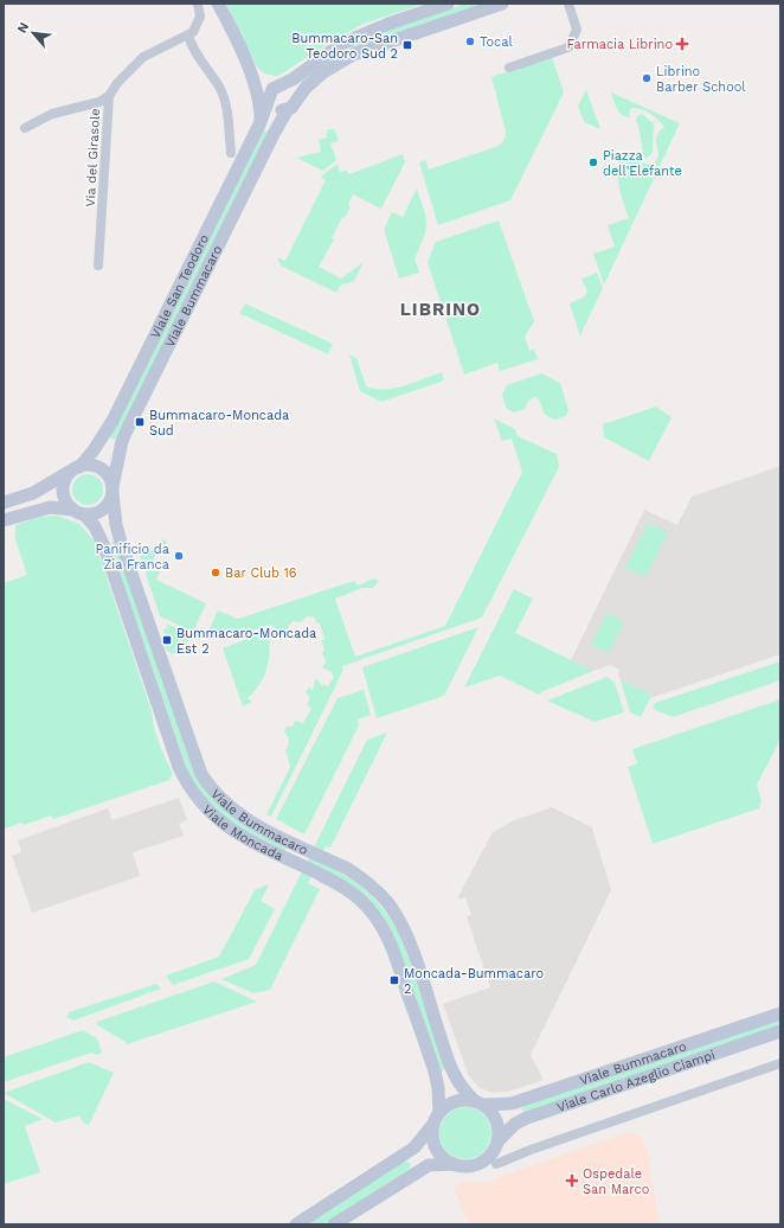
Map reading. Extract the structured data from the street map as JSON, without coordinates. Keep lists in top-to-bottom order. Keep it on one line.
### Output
{"streets":{"main road":["Viale San Teodoro","Viale Bummacaro","Viale Moncada","Viale Carlo Azeglio Ciampi"],"street":["Via del Girasole"]},"crossings":[["Viale San Teodoro","Viale Bummacaro"],["Viale San Teodoro","Viale Moncada"],["Viale Bummacaro","Viale Moncada"],["Viale Bummacaro","Viale Carlo Azeglio Ciampi"],["Viale Moncada","Viale Carlo Azeglio Ciampi"]],"districts":["LIBRINO"],"places":{"other":["Tocal","Librino Barber School","Piazza dell'Elefante","Panificio da Zia Franca","Bar Club 16"],"health":["Farmacia Librino","Ospedale San Marco"],"transit":["Bummacaro-San Teodoro Sud 2","Bummacaro-Moncada Sud","Bummacaro-Moncada Est 2","Moncada-Bummacaro 2"]},"north":"top left"}
